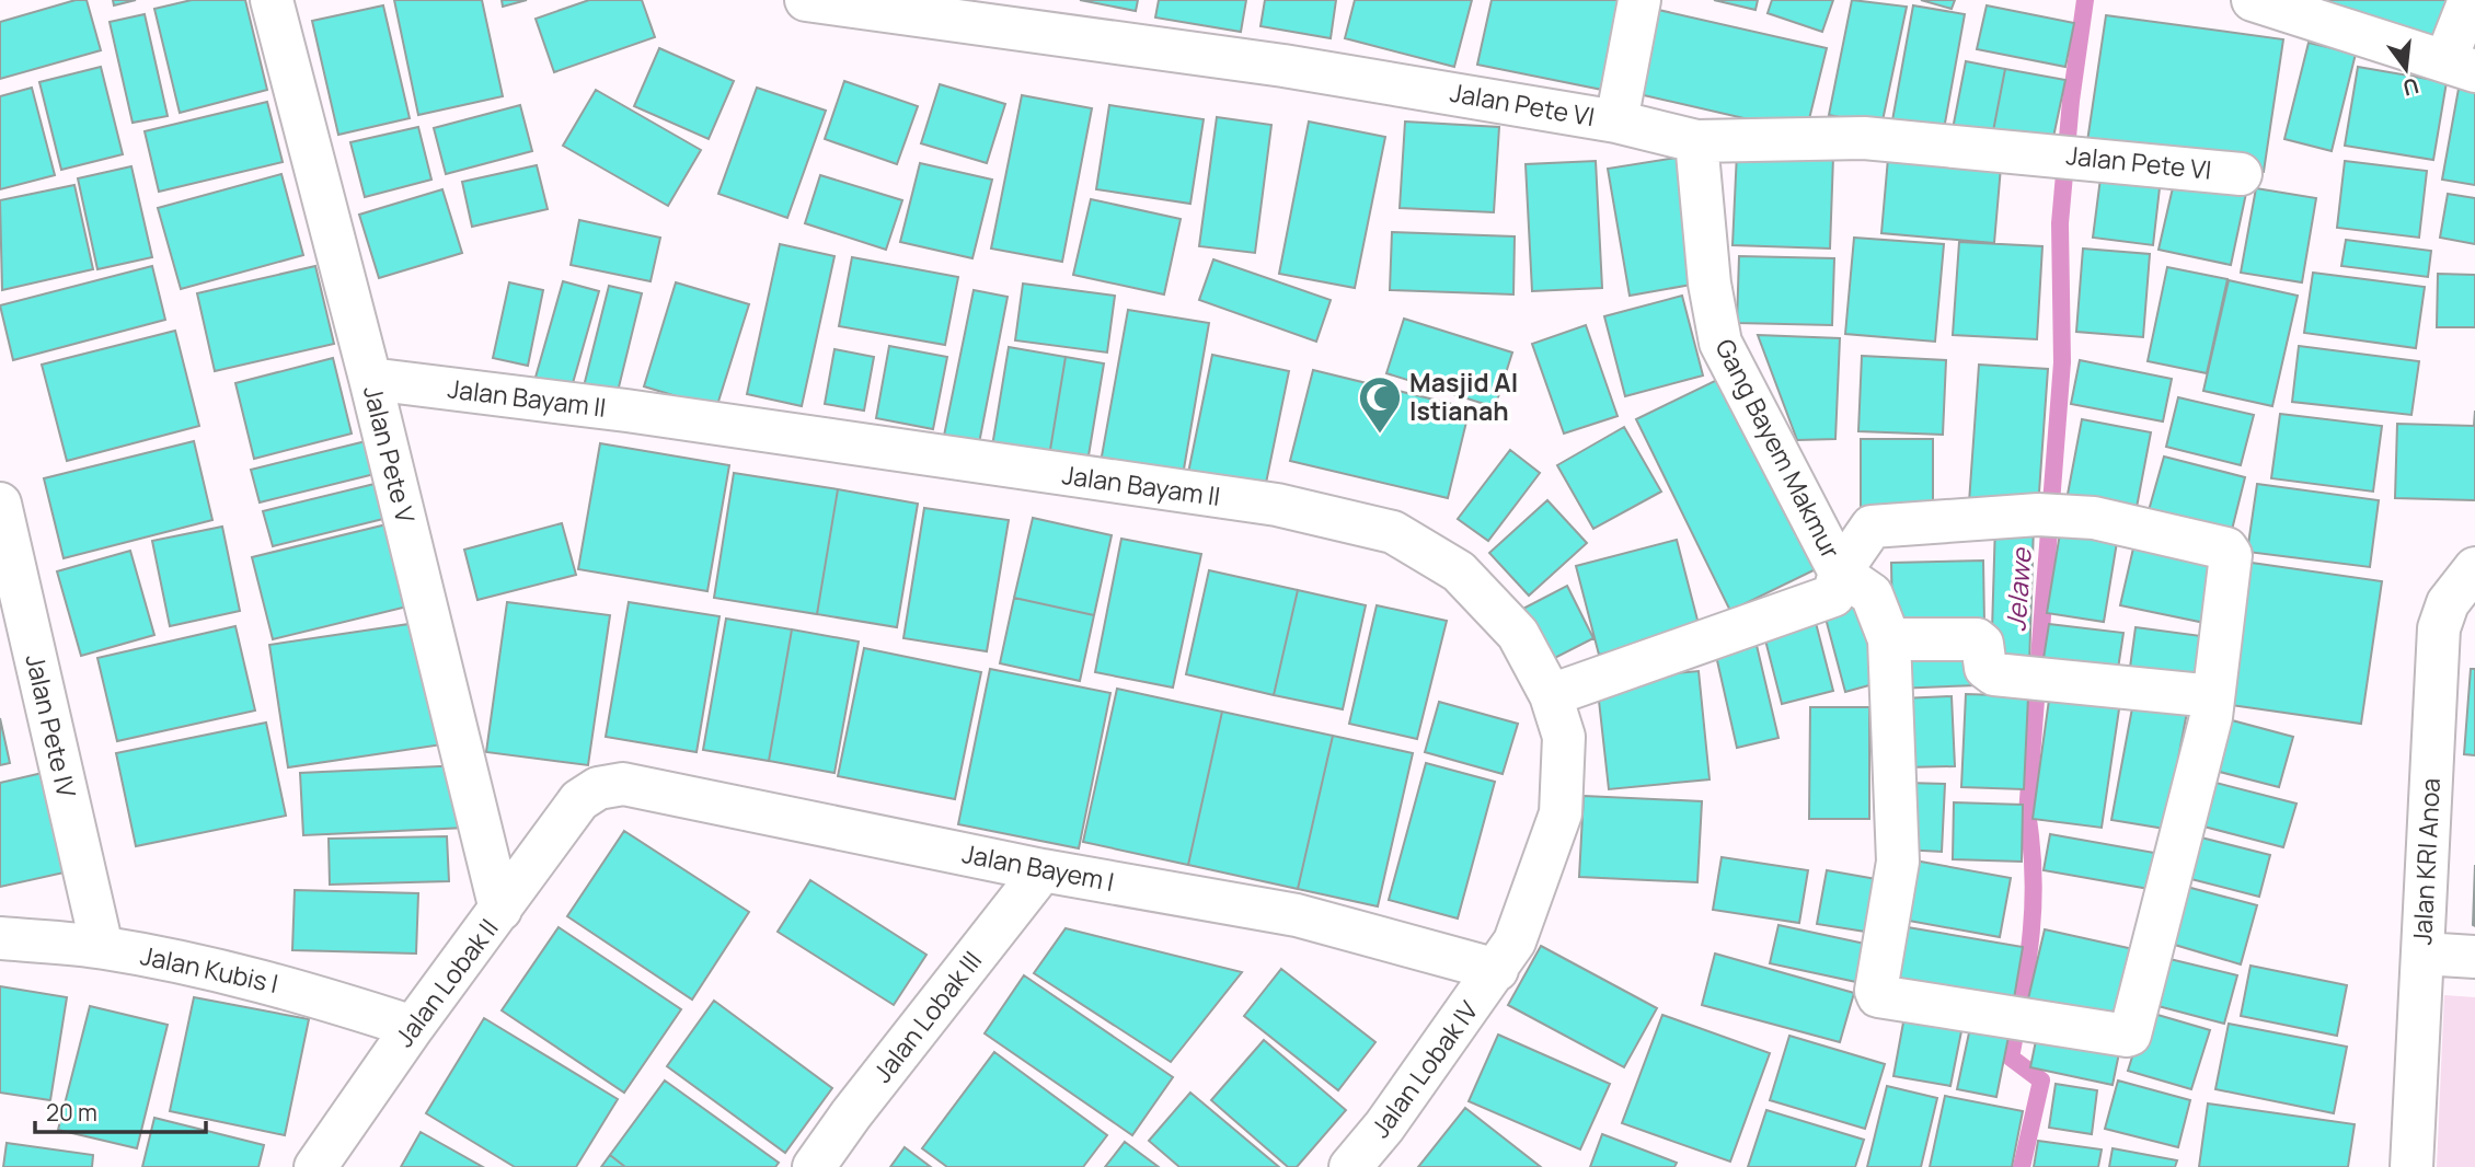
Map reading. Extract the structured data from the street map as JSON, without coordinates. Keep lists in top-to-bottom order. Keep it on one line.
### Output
{"streets":{"street":["Jalan Pete VI","Jalan Bayam II","Gang Bayem Makmur","Jalan Pete V","Jalan Pete IV","Jalan KRI Anoa","Jalan Bayem I","Jalan Kubis I","Jalan Lobak II","Jalan Lobak III","Jalan Lobak IV"]},"crossings":[["Jalan Pete VI","Gang Bayem Makmur"],["Jalan Bayam II","Gang Bayem Makmur"],["Jalan Bayam II","Jalan Pete V"],["Jalan Bayam II","Jalan Bayem I"],["Jalan Bayam II","Jalan Lobak IV"],["Jalan Pete V","Jalan Lobak II"],["Jalan Pete IV","Jalan Kubis I"],["Jalan Bayem I","Jalan Lobak II"],["Jalan Bayem I","Jalan Lobak III"],["Jalan Bayem I","Jalan Lobak IV"],["Jalan Kubis I","Jalan Lobak II"]],"water":["Jelawe"],"places":{"mosque":["Masjid Al Istianah"]},"scale_bar":"20 m","north":"bottom"}
